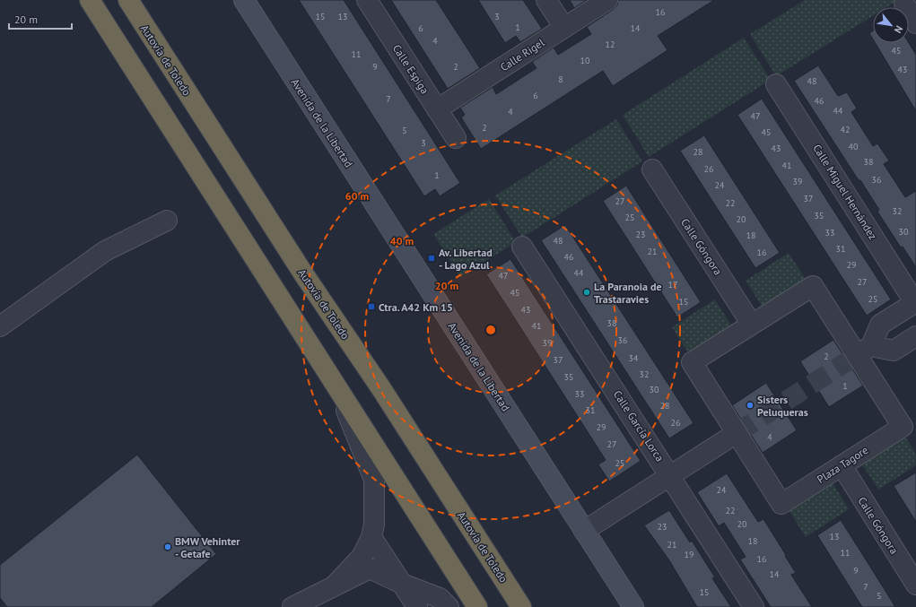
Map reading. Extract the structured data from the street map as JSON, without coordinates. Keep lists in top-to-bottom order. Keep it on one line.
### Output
{"streets":{"highway":["Autovía de Toledo"],"street":["Calle Rigel","Calle Espiga","Avenida de la Libertad","Calle Miguel Hernández","Calle Góngora","Calle García Lorca","Plaza Tagore"]},"crossings":[["Calle Rigel","Calle Espiga"],["Calle Góngora","Plaza Tagore"]],"places":{"transit":["Av. Libertad - Lago Azul","Ctra. A42 Km 15"],"other":["La Paranoia de Trastaravies","Sisters Peluqueras","BMW Vehinter - Getafe"]},"house_numbers":["16","15","13","3","1","6","14","4","12","45","11","10","9","2","43","8","48","6","7","46","44","4","47","2","42","5","45","3","40","43","28","38","41","26","1","36","39","24","37","27","22","32","35","25","20","30","33","23","18","48","31","21","16","46","29","44","47","27","17","45","25","15","43","38","41","36","39","2","34","37","32","35","1","30","33","28","31","26","29","4","27","25","24","22","20","23","13","18","21","11","19","16","9","14","7","15","5"],"scale_bar":"20 m","north":"bottom right","rings":["60 m","40 m","20 m"]}
